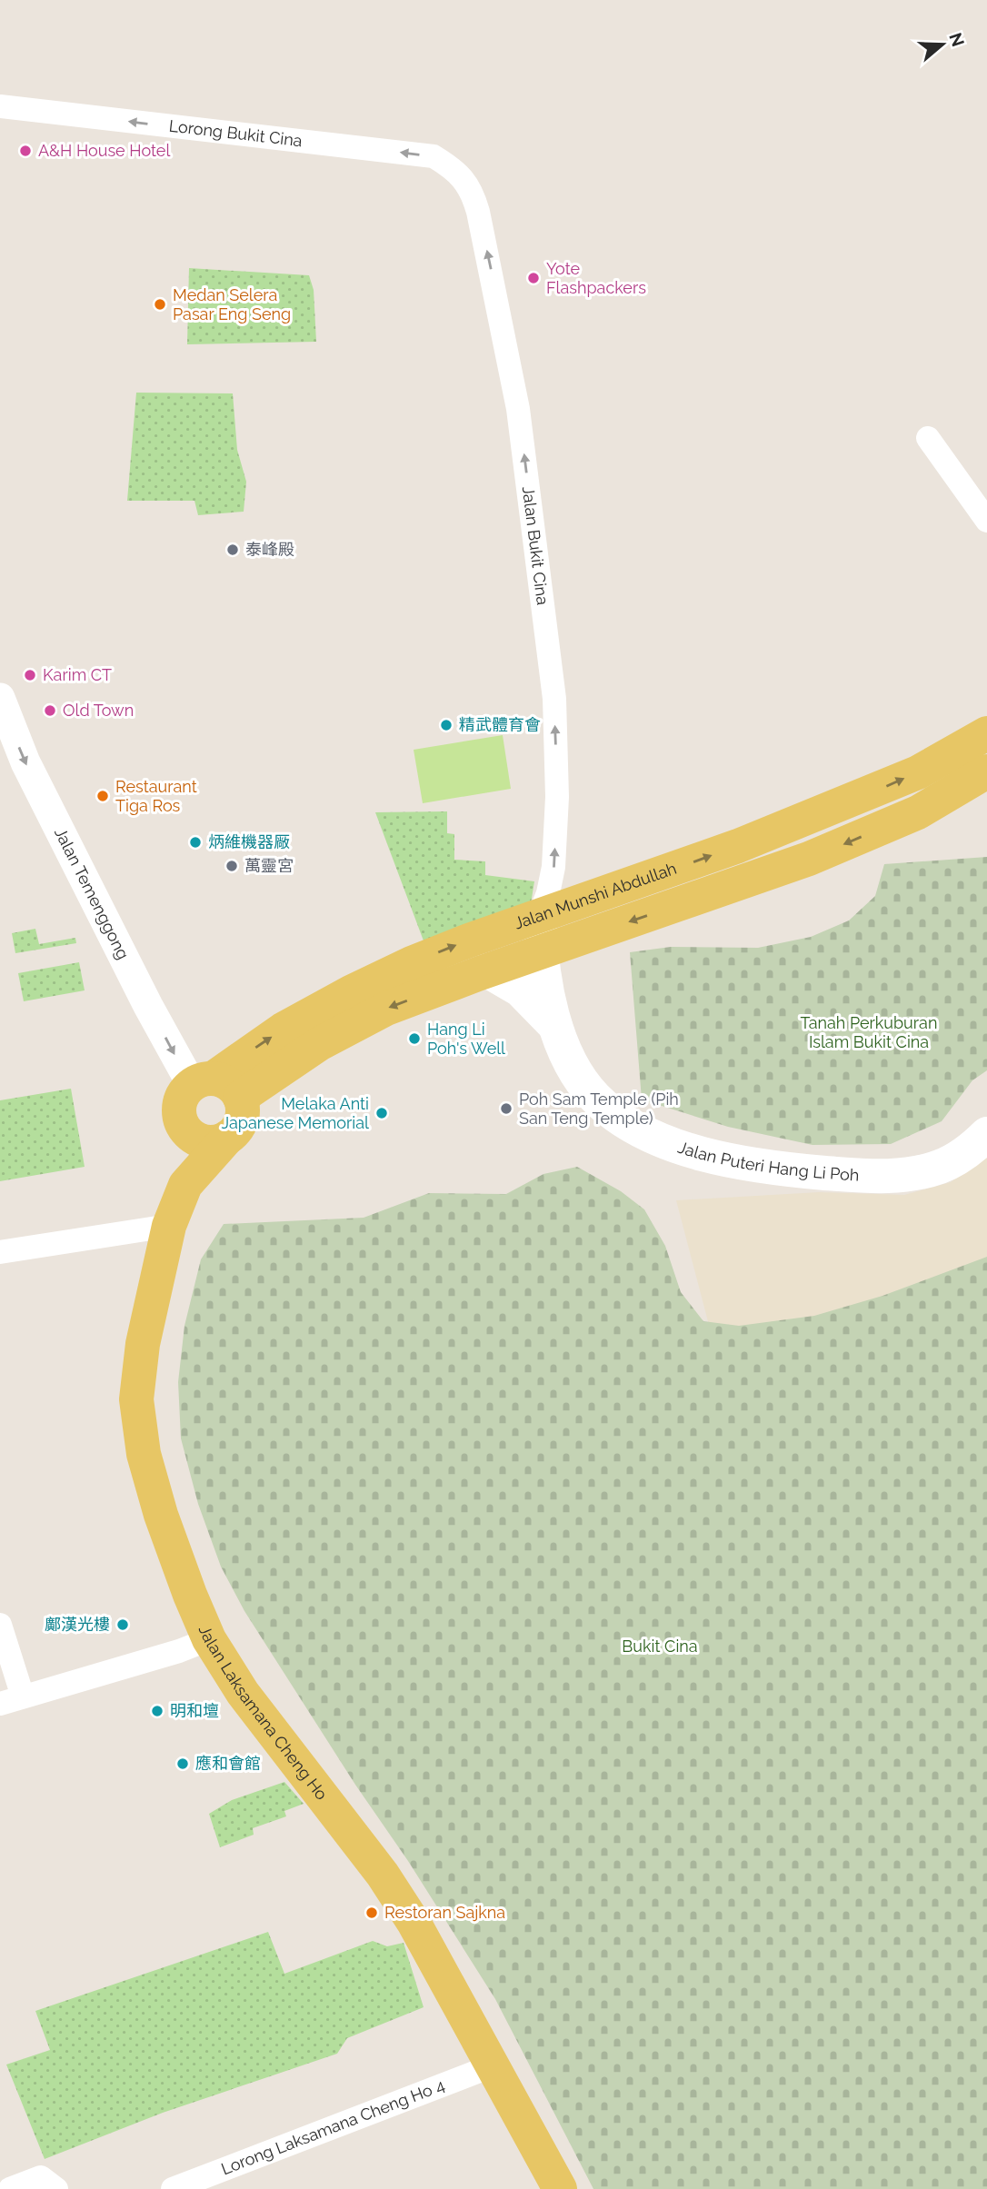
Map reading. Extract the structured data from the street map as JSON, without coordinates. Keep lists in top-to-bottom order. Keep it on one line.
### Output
{"streets":{"main road":["Jalan Munshi Abdullah","Jalan Puteri Hang Li Poh","Jalan Laksamana Cheng Ho"],"street":["Lorong Bukit Cina","Jalan Bukit Cina","Jalan Temenggong","Lorong Laksamana Cheng Ho 4"]},"crossings":[["Lorong Bukit Cina","Jalan Bukit Cina"],["Jalan Bukit Cina","Jalan Munshi Abdullah"],["Jalan Bukit Cina","Jalan Puteri Hang Li Poh"],["Jalan Temenggong","Jalan Munshi Abdullah"],["Jalan Temenggong","Jalan Laksamana Cheng Ho"],["Jalan Munshi Abdullah","Jalan Puteri Hang Li Poh"],["Jalan Munshi Abdullah","Jalan Laksamana Cheng Ho"],["Jalan Laksamana Cheng Ho","Lorong Laksamana Cheng Ho 4"]],"one_way":["Lorong Bukit Cina","Jalan Bukit Cina","Jalan Temenggong"],"parks":["Tanah Perkuburan Islam Bukit Cina","Bukit Cina"],"places":["A&H House Hotel","Yote Flashpackers","Medan Selera Pasar Eng Seng","泰峰殿","Karim CT","Old Town","精武體育會","Restaurant Tiga Ros","炳維機器厰","萬靈宮","Hang Li Poh's Well","Poh Sam Temple (Pih San Teng Temple)","Melaka Anti Japanese Memorial","鄺漢光樓","明和壇","應和會館","Restoran Sajkna"],"north":"right"}
